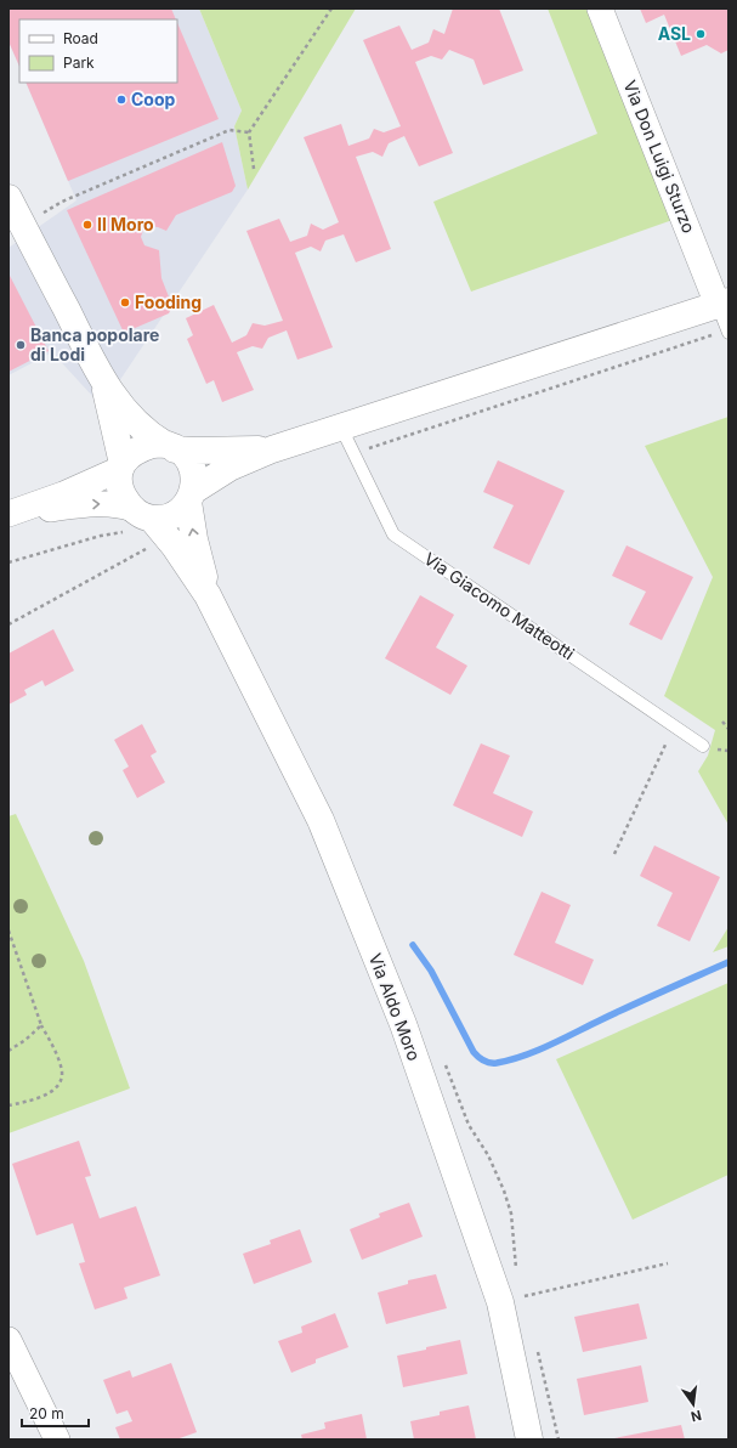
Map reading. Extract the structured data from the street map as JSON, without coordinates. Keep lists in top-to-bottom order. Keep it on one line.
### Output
{"streets":{"street":["Via Don Luigi Sturzo","Via Aldo Moro"],"lane":["Via Giacomo Matteotti"]},"places":["ASL","Coop","Il Moro","Fooding","Banca popolare di Lodi"],"legend":["Road","Park"],"scale_bar":"20 m","north":"bottom"}
